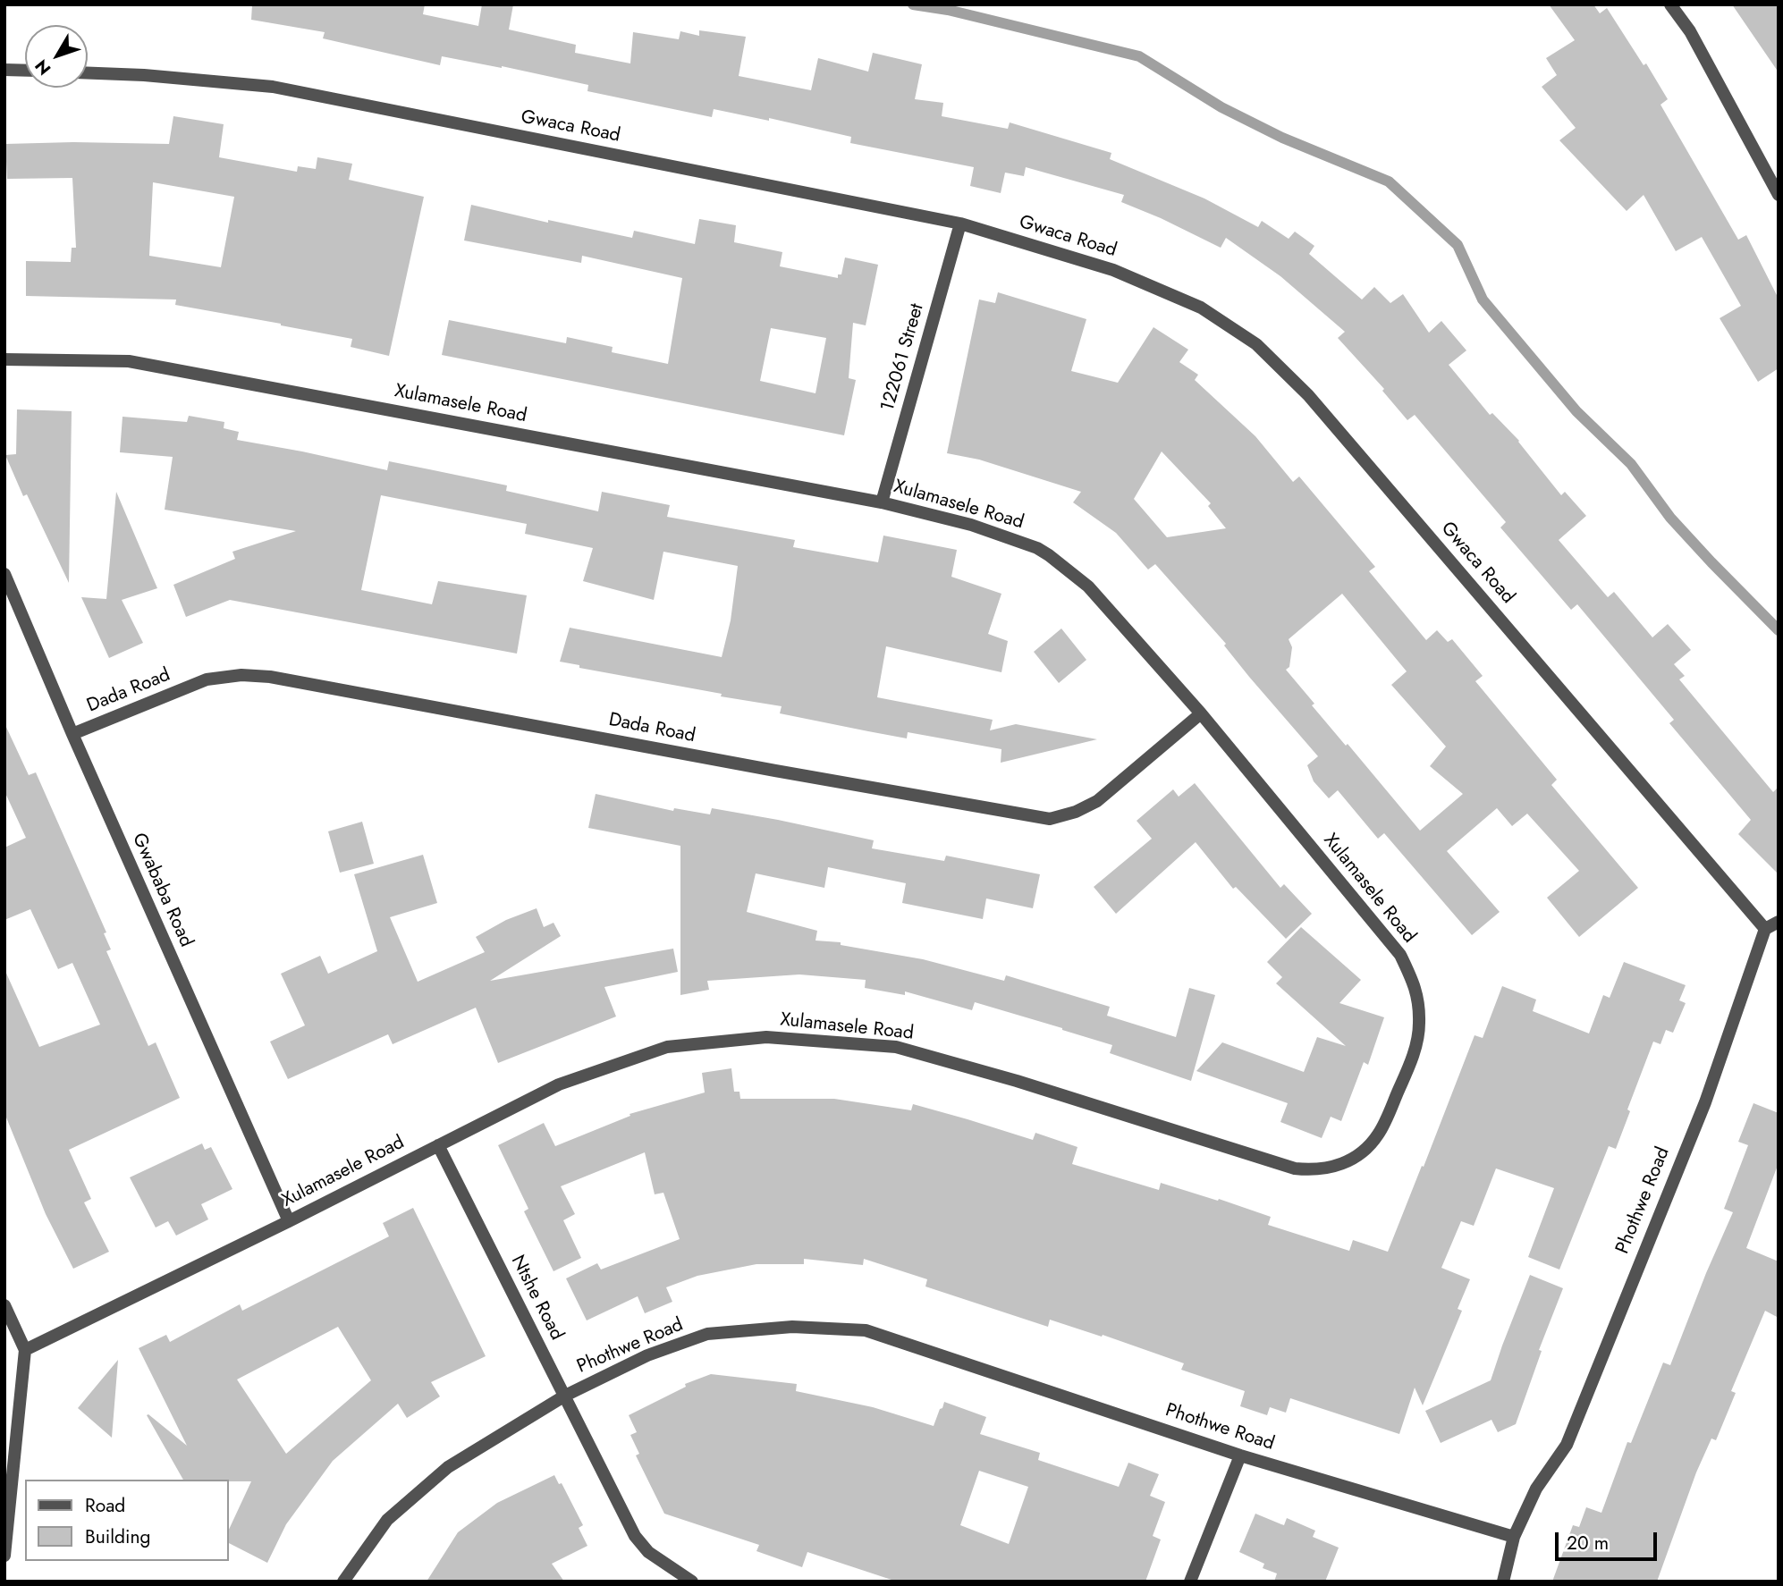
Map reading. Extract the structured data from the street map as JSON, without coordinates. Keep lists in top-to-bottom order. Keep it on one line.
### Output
{"streets":{"street":["Gwaca Road","122061 Street","Xulamasele Road","Dada Road","Gwababa Road","Phothwe Road","Ntshe Road"]},"crossings":[["Gwaca Road","122061 Street"],["Gwaca Road","Phothwe Road"],["122061 Street","Xulamasele Road"],["Xulamasele Road","Dada Road"],["Xulamasele Road","Gwababa Road"],["Xulamasele Road","Ntshe Road"],["Dada Road","Gwababa Road"],["Phothwe Road","Ntshe Road"]],"legend":["Road","Building"],"scale_bar":"20 m","north":"bottom left"}
